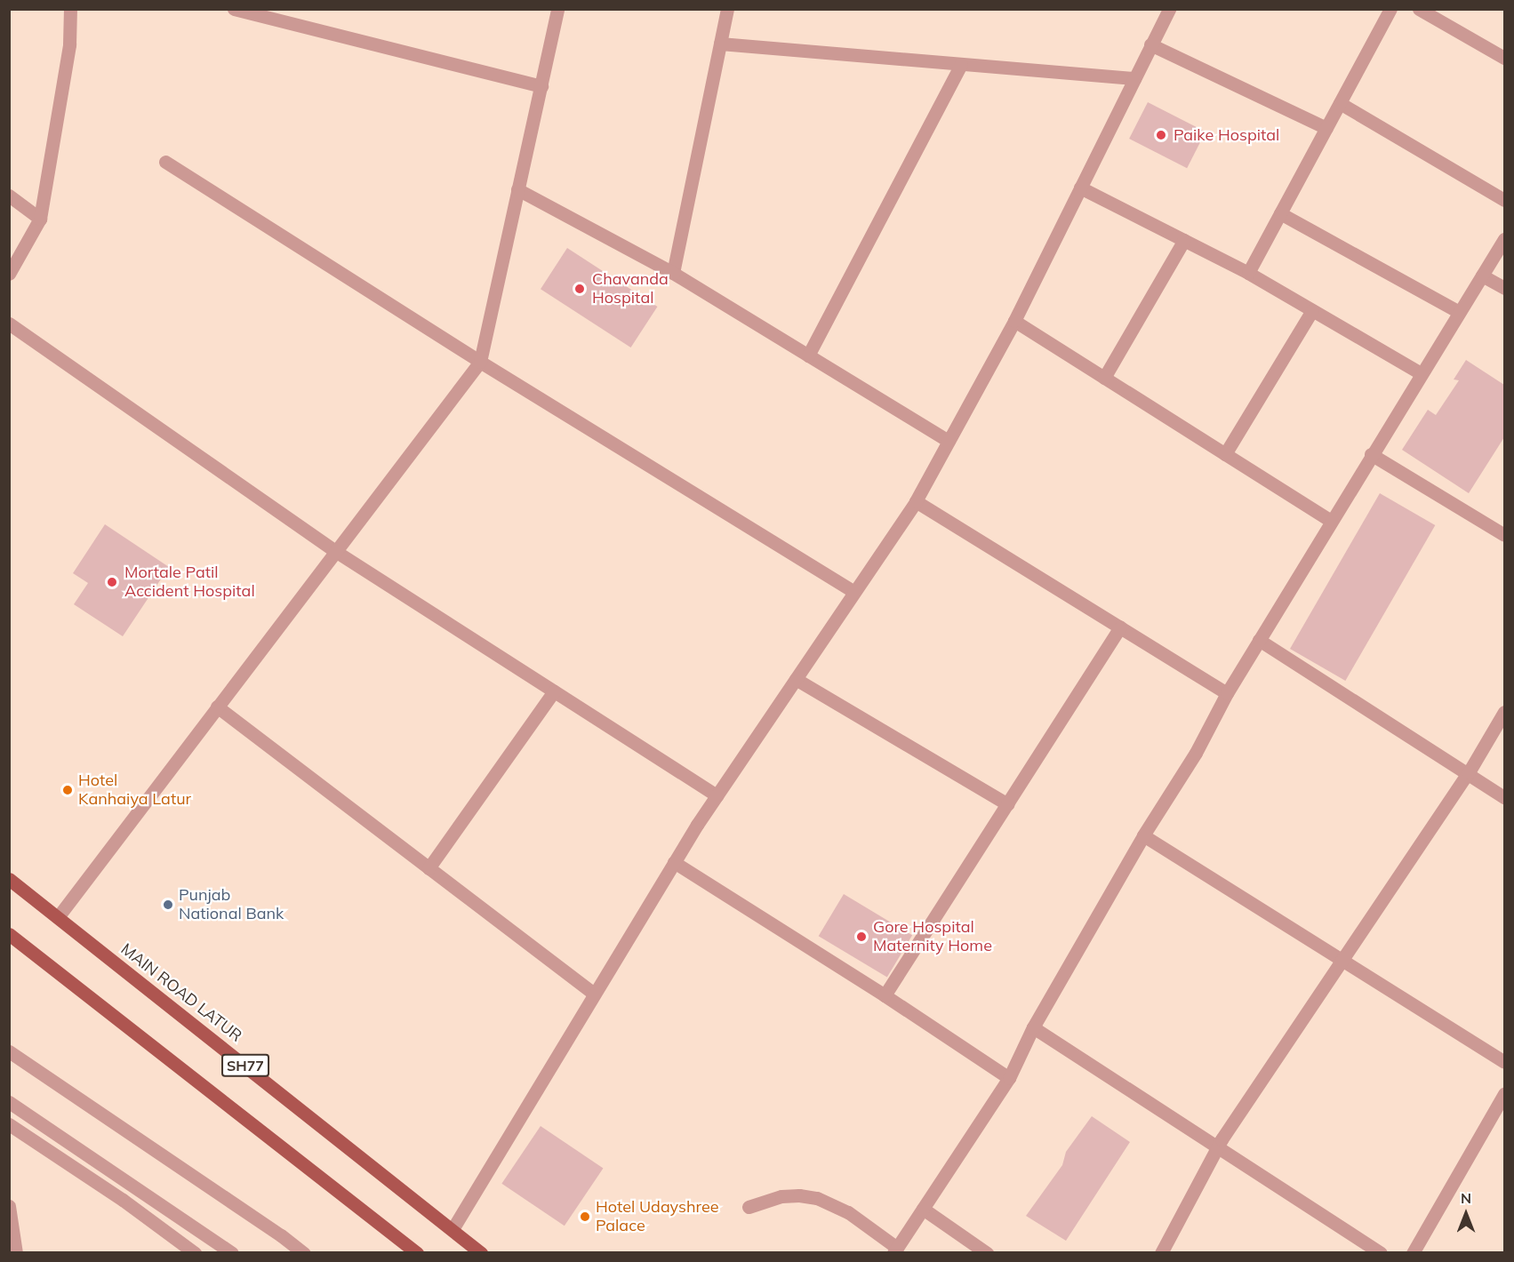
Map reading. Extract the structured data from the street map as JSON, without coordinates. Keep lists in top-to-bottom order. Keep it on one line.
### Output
{"streets":{"main road":["MAIN ROAD LATUR","SH77"]},"places":["Paike Hospital","Chavanda Hospital","Mortale Patil Accident Hospital","Hotel Kanhaiya Latur","Punjab National Bank","Gore Hospital Maternity Home","Hotel Udayshree Palace"],"north":"top"}
